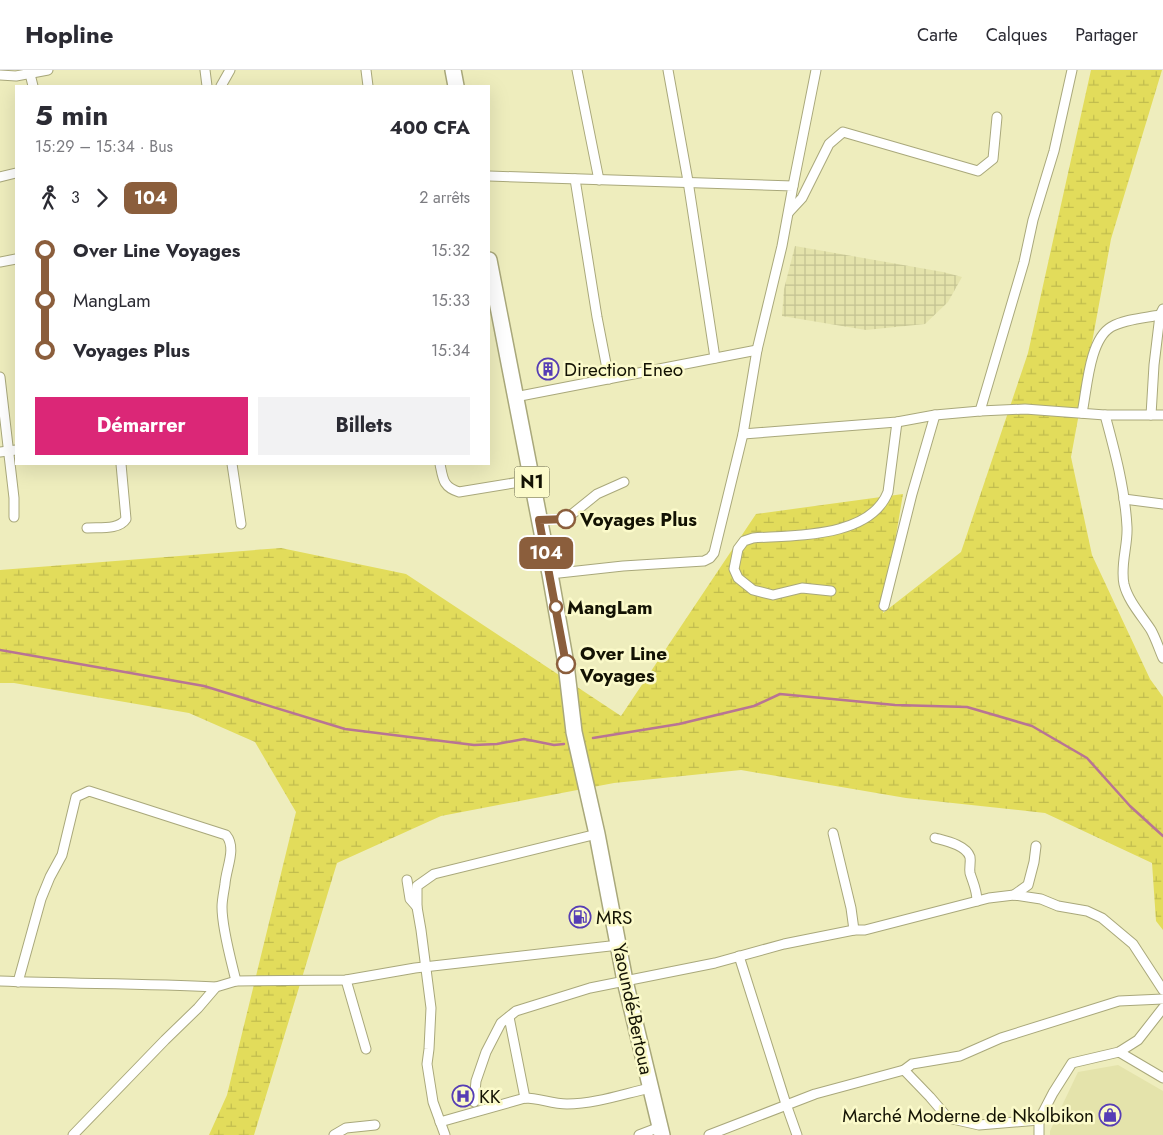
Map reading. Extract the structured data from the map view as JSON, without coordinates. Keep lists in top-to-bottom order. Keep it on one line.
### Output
{"streets":{"highway":["N1","Yaoundé-Bertoua"]},"crossings":[["N1","Yaoundé-Bertoua"]],"places":{"building":["Direction Eneo"],"other":["Voyages Plus","MangLam","Over Line Voyages"],"fuel station":["MRS"],"hospital":["KK"],"shop":["Marché Moderne de Nkolbikon"]},"lines":["bus line 104"],"page":{"header":"Hopline","nav":["Carte","Calques","Partager"],"on_map":"104","heading":["5 min","15:29 – 15:34 · Bus","400 CFA"],"legs":["3","104","2 arrêts"],"list":[{"name":"Over Line Voyages","value":"15:32"},{"name":"MangLam","value":"15:33"},{"name":"Voyages Plus","value":"15:34"}],"buttons":["Démarrer","Billets"]}}
